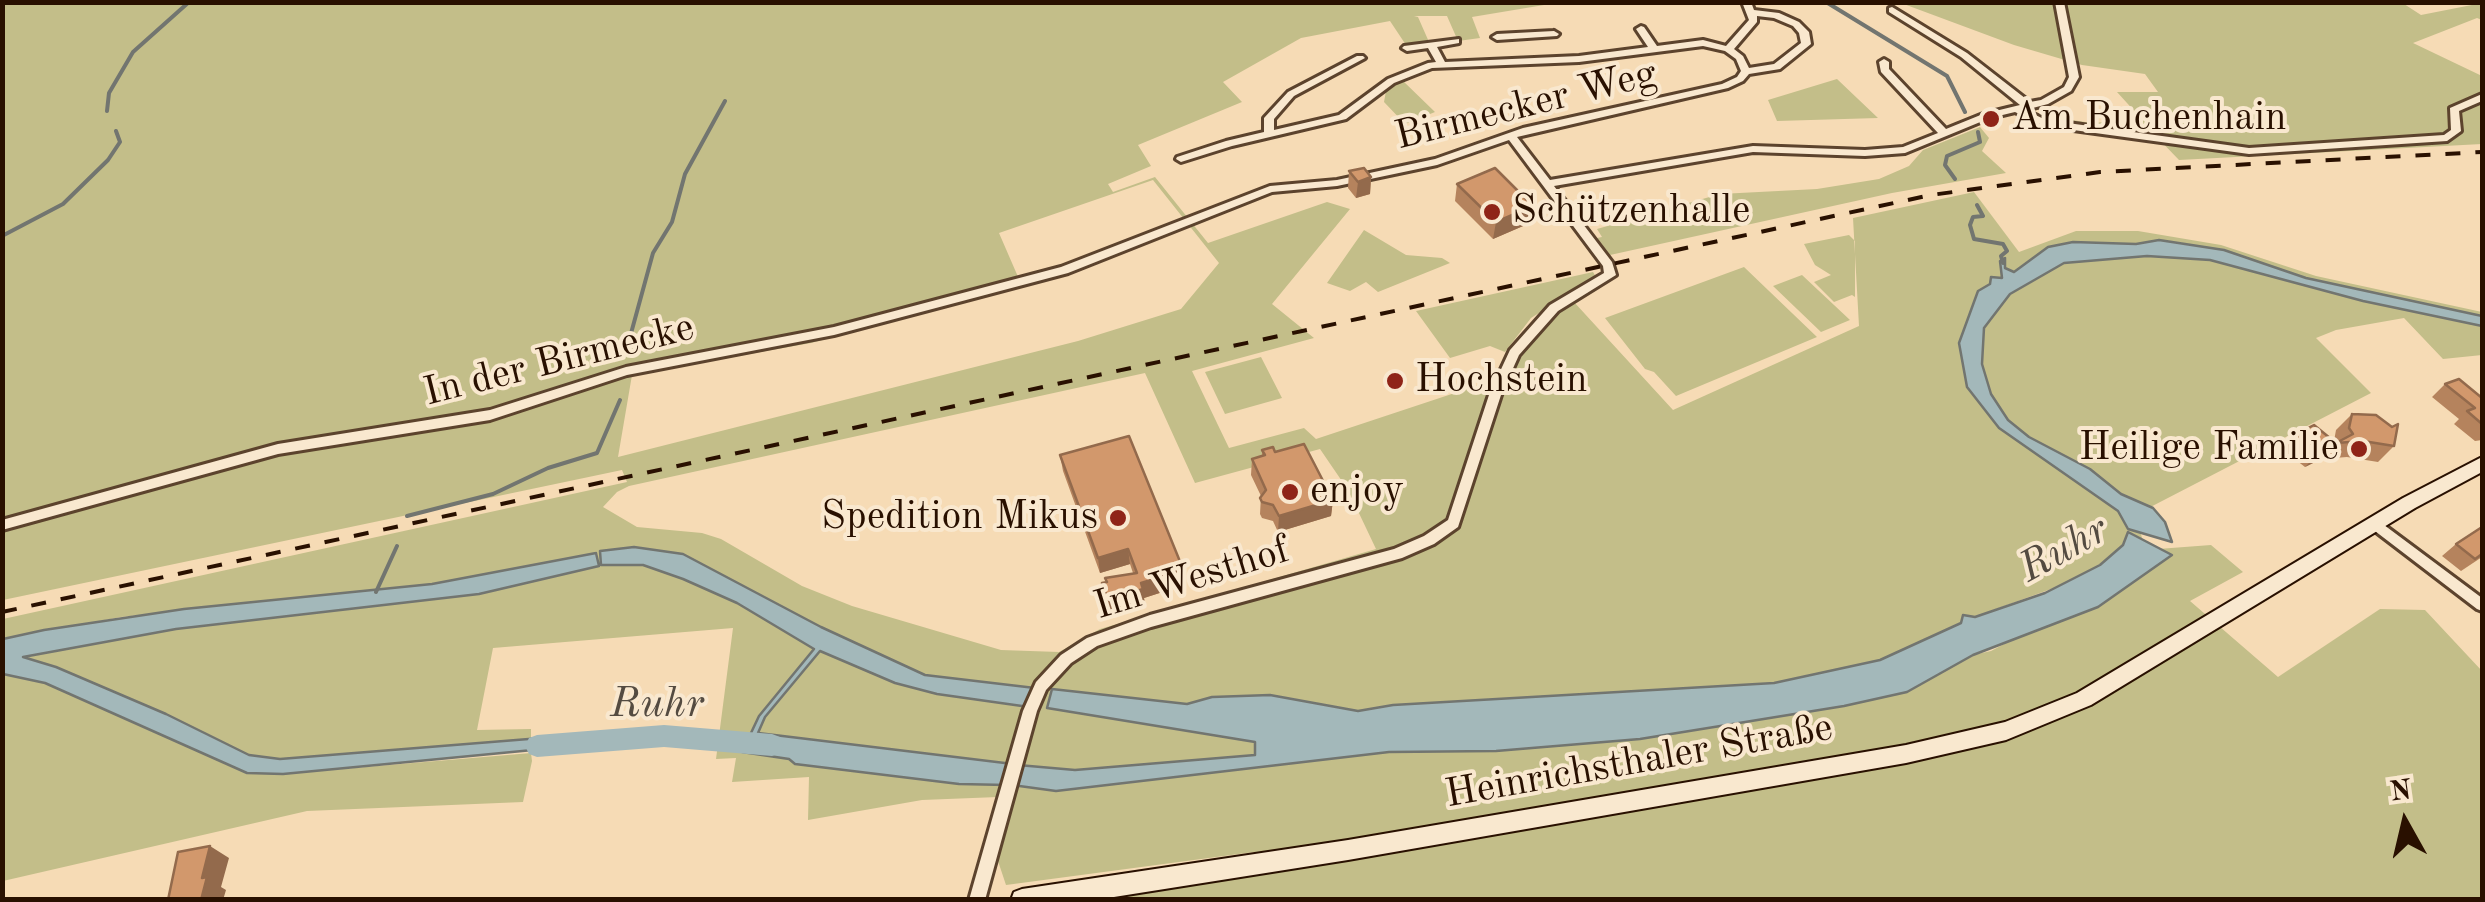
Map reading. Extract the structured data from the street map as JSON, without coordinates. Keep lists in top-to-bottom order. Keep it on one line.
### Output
{"streets":{"main road":["Heinrichsthaler Straße"],"street":["Birmecker Weg","In der Birmecke","Im Westhof"]},"crossings":[["Birmecker Weg","In der Birmecke"]],"water":["Ruhr"],"places":["Am Buchenhain","Schützenhalle","Hochstein","Heilige Familie","enjoy","Spedition Mikus"],"north":"top"}
